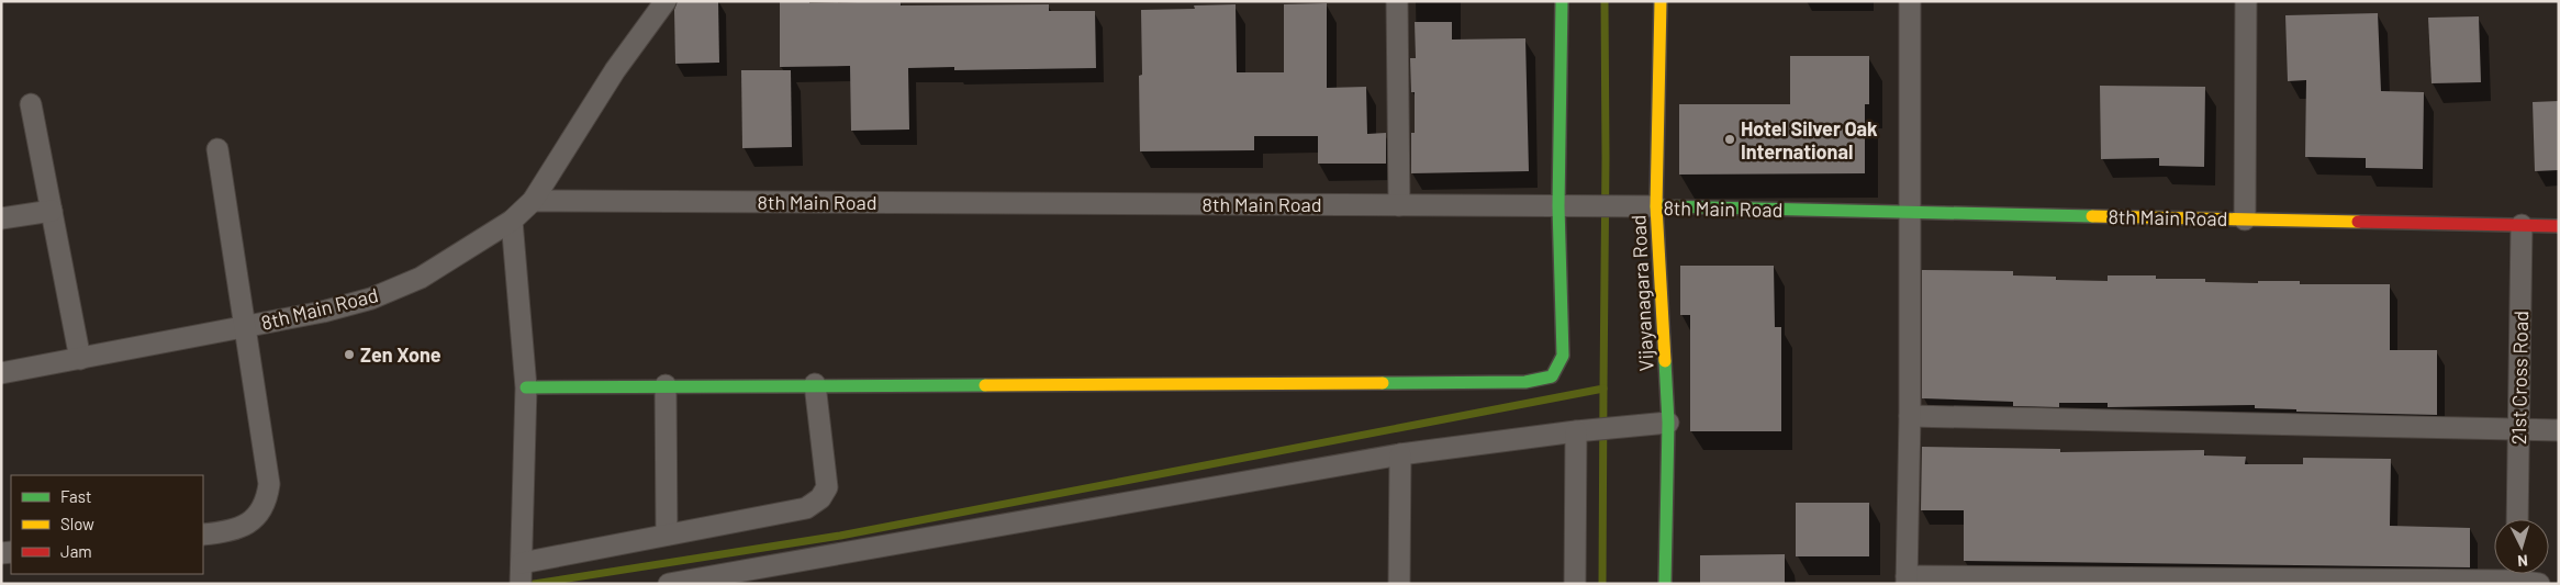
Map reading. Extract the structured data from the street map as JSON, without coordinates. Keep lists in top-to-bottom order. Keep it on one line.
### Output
{"streets":{"street":["8th Main Road","Vijayanagara Road","21st Cross Road"]},"crossings":[["8th Main Road","Vijayanagara Road"],["8th Main Road","21st Cross Road"]],"places":["Hotel Silver Oak International","Zen Xone"],"legend":["Fast","Slow","Jam"],"north":"bottom"}
